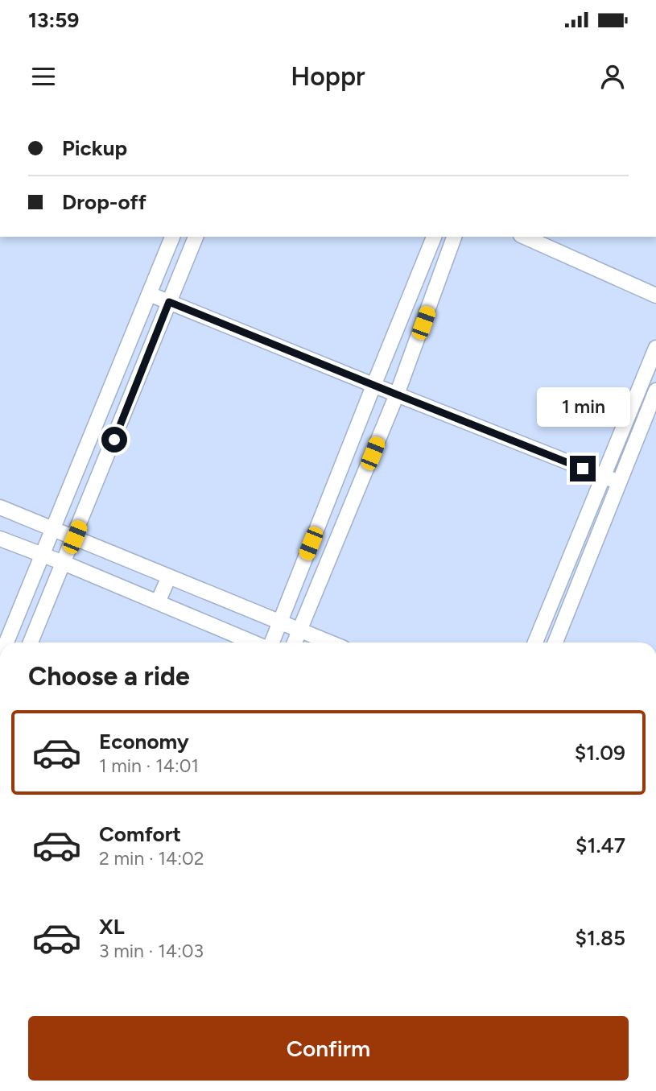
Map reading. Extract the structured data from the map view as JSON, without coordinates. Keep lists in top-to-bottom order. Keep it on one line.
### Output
{"page":{"status":"13:59","header":"Hoppr","banner":["Pickup","Drop-off"],"bubble":"1 min","heading":"Choose a ride","list":[{"name":"Economy","note":"1 min · 14:01","value":"$1.09"},{"name":"Comfort","note":"2 min · 14:02","value":"$1.47"},{"name":"XL","note":"3 min · 14:03","value":"$1.85"}],"buttons":"Confirm"}}
